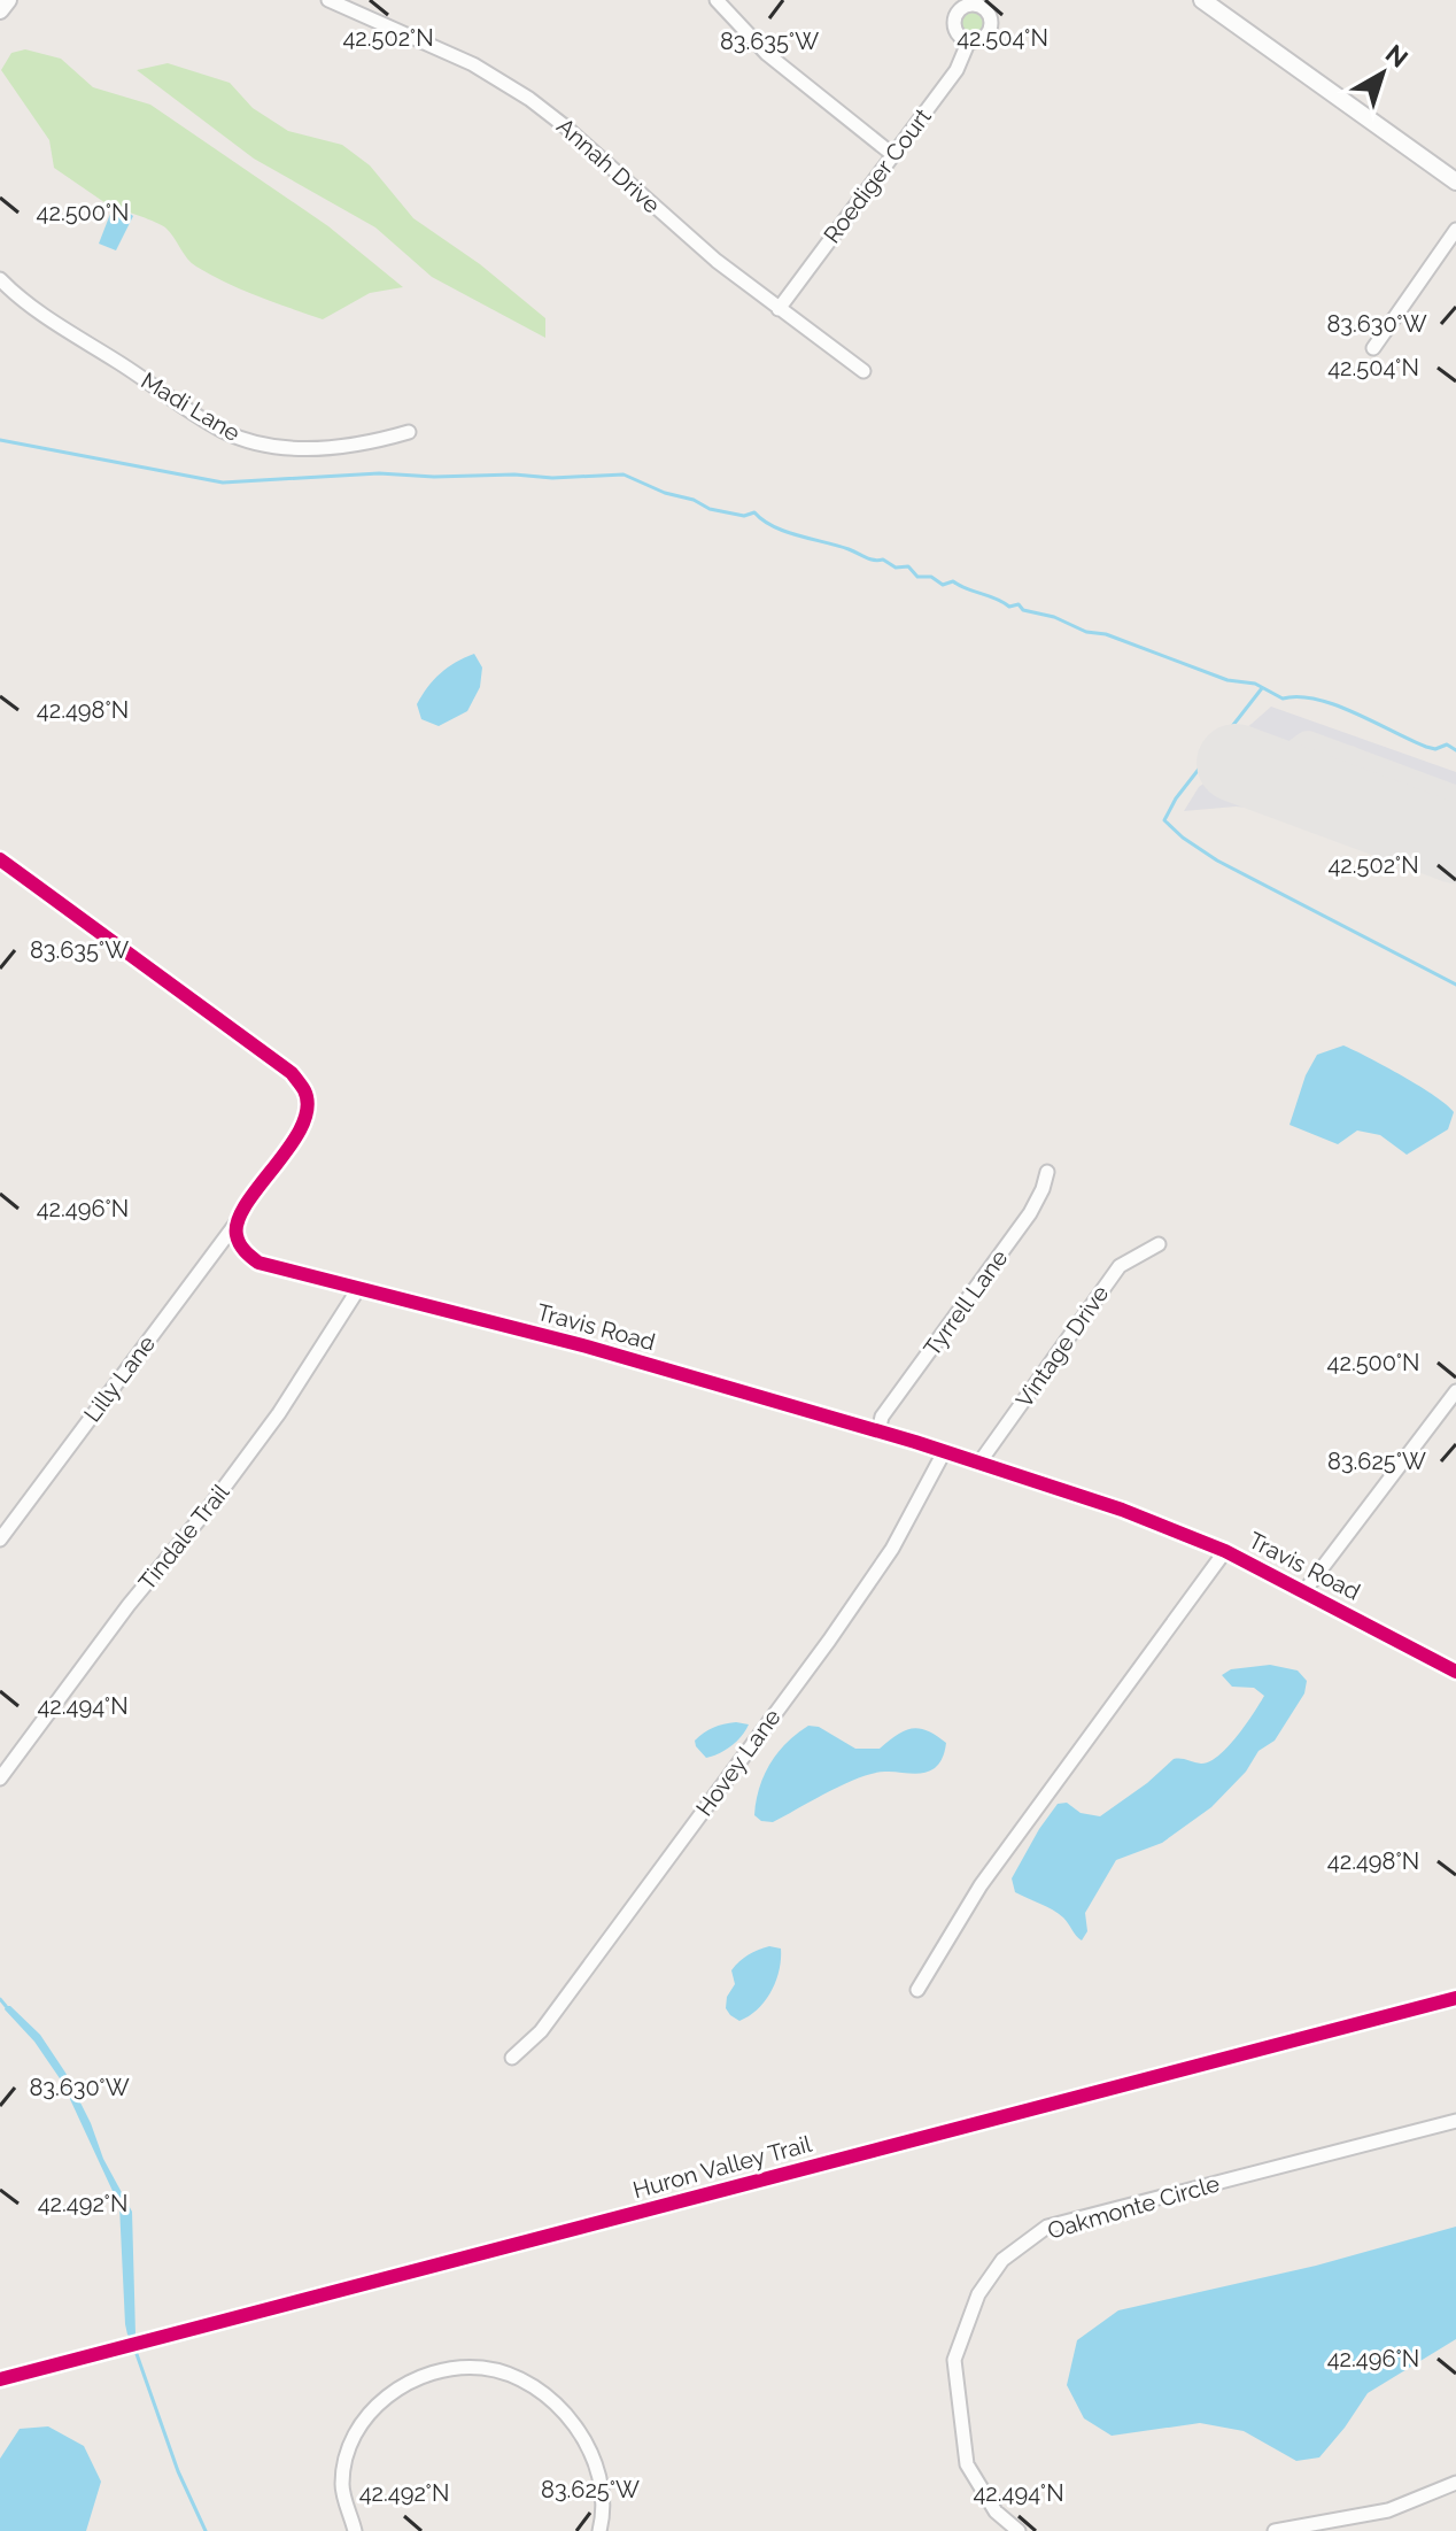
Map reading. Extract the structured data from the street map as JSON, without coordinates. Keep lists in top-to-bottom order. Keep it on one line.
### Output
{"streets":{"street":["Annah Drive","Roediger Court","Madi Lane","Tyrrell Lane","Travis Road","Vintage Drive","Lilly Lane","Tindale Trail","Hovey Lane","Oakmonte Circle"],"cycle path":["Huron Valley Trail"]},"crossings":[["Annah Drive","Roediger Court"],["Tyrrell Lane","Travis Road"],["Travis Road","Vintage Drive"],["Travis Road","Lilly Lane"],["Travis Road","Tindale Trail"],["Travis Road","Hovey Lane"]],"north":"top right","coordinates":["42.504°N","42.502°N","83.635°W","42.500°N","83.630°W","42.498°N","42.496°N","83.625°W","42.494°N","42.492°N"]}
